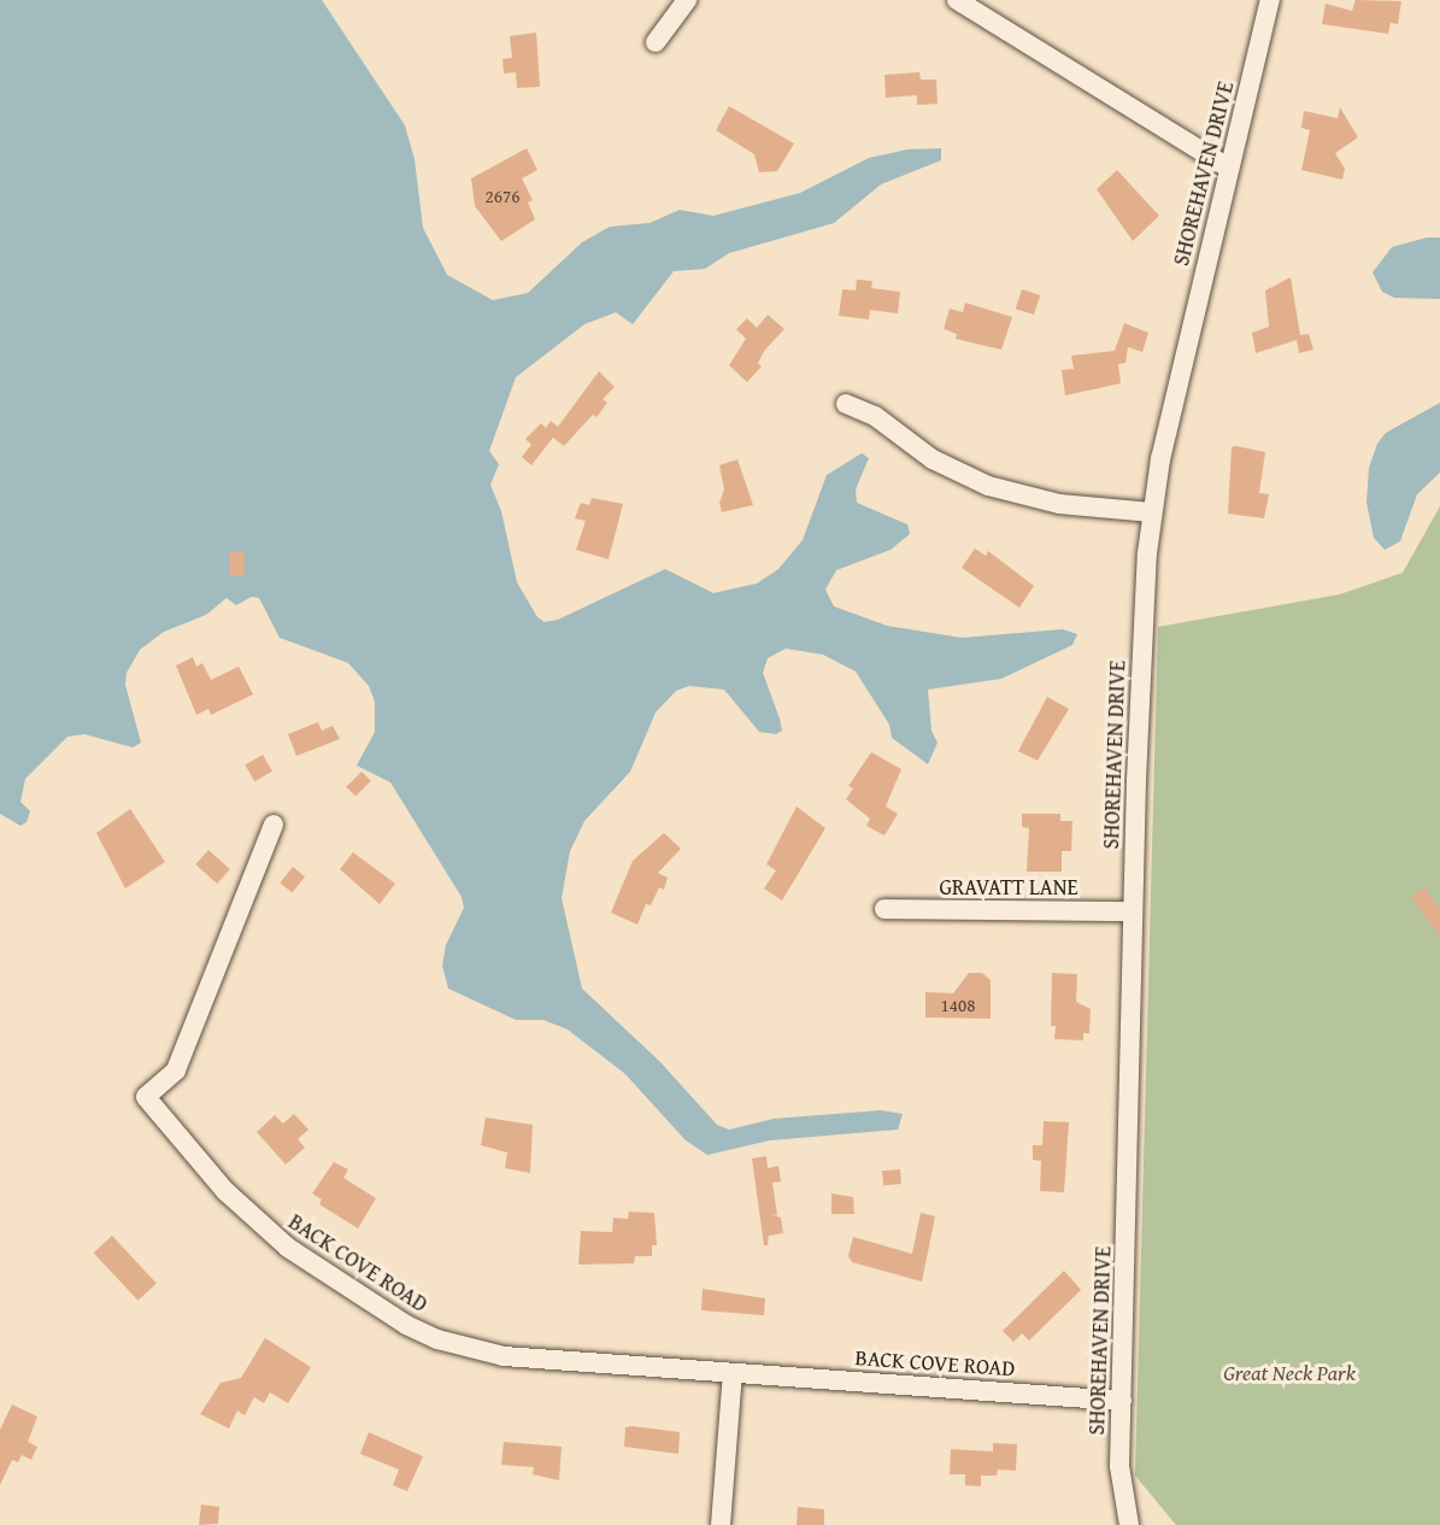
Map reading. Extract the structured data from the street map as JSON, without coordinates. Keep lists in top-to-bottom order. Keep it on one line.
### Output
{"streets":{"street":["SHOREHAVEN DRIVE","GRAVATT LANE","BACK COVE ROAD"]},"crossings":[["SHOREHAVEN DRIVE","GRAVATT LANE"],["SHOREHAVEN DRIVE","BACK COVE ROAD"]],"parks":["Great Neck Park"],"house_numbers":["2676","1408"]}
